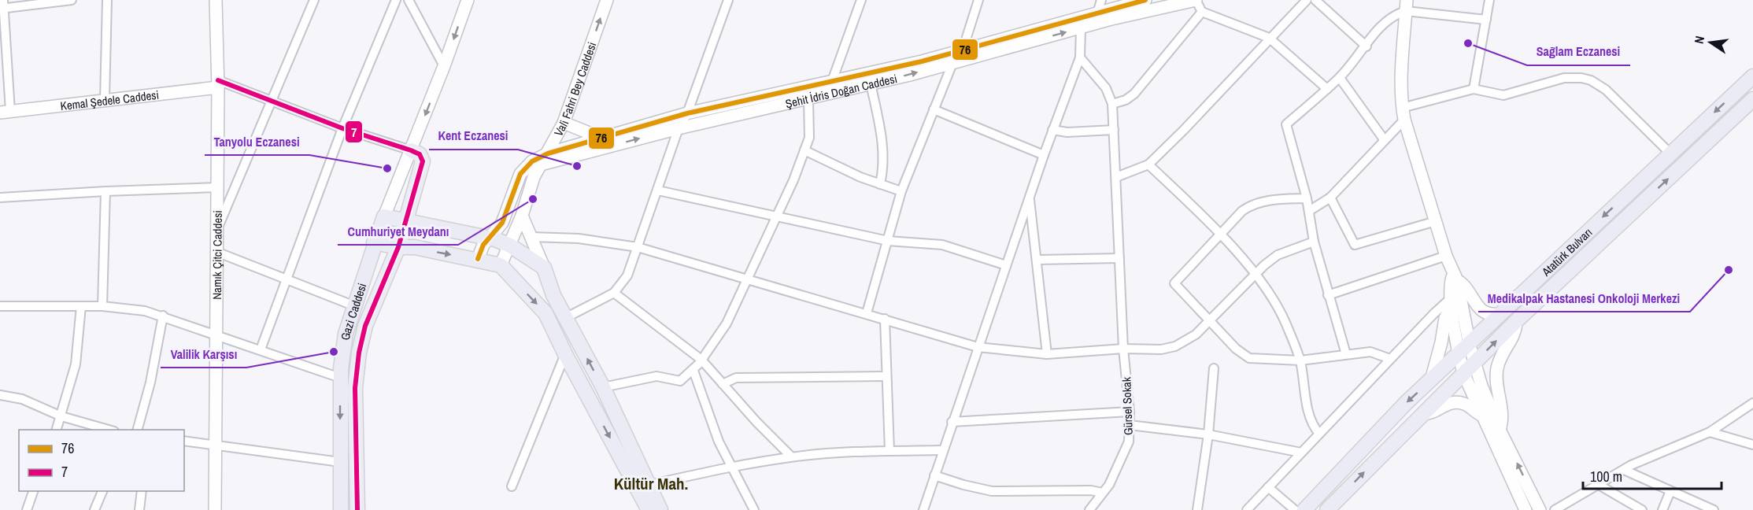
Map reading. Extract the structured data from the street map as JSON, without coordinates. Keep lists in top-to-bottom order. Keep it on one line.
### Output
{"streets":{"main road":["Vali Fahri Bey Caddesi","Şehit İdris Doğan Caddesi","Kemal Şedele Caddesi","Atatürk Bulvarı","Namık Çitci Caddesi","Gazi Caddesi"],"street":["Gürsel Sokak"]},"crossings":[["Vali Fahri Bey Caddesi","Şehit İdris Doğan Caddesi"],["Kemal Şedele Caddesi","Namık Çitci Caddesi"]],"one_way":["Vali Fahri Bey Caddesi"],"districts":["Kültür Mah."],"places":["Sağlam Eczanesi","Kent Eczanesi","Tanyolu Eczanesi","Cumhuriyet Meydanı","Medikalpak Hastanesi Onkoloji Merkezi","Valilik Karşısı"],"lines":["transit line 76","transit line 7"],"legend":["76","7"],"scale_bar":"100 m","north":"left"}
